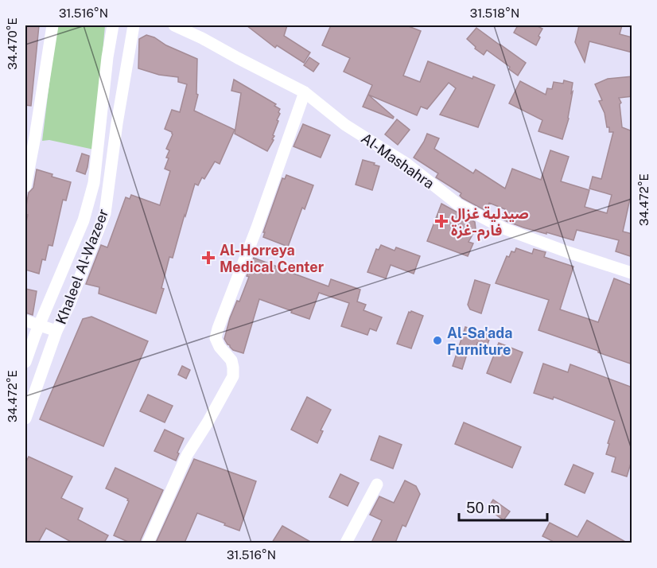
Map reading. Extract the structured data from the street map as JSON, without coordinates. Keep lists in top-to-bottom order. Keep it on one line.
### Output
{"streets":{"street":["Al-Mashahra","Khaleel Al-Wazeer"]},"places":{"health":["صيدلية غزال فارم-غزة","Al-Horreya Medical Center"],"other":["Al-Sa'ada Furniture"]},"scale_bar":"50 m","coordinates":["31.516°N","31.518°N","34.470°E","34.472°E"]}
